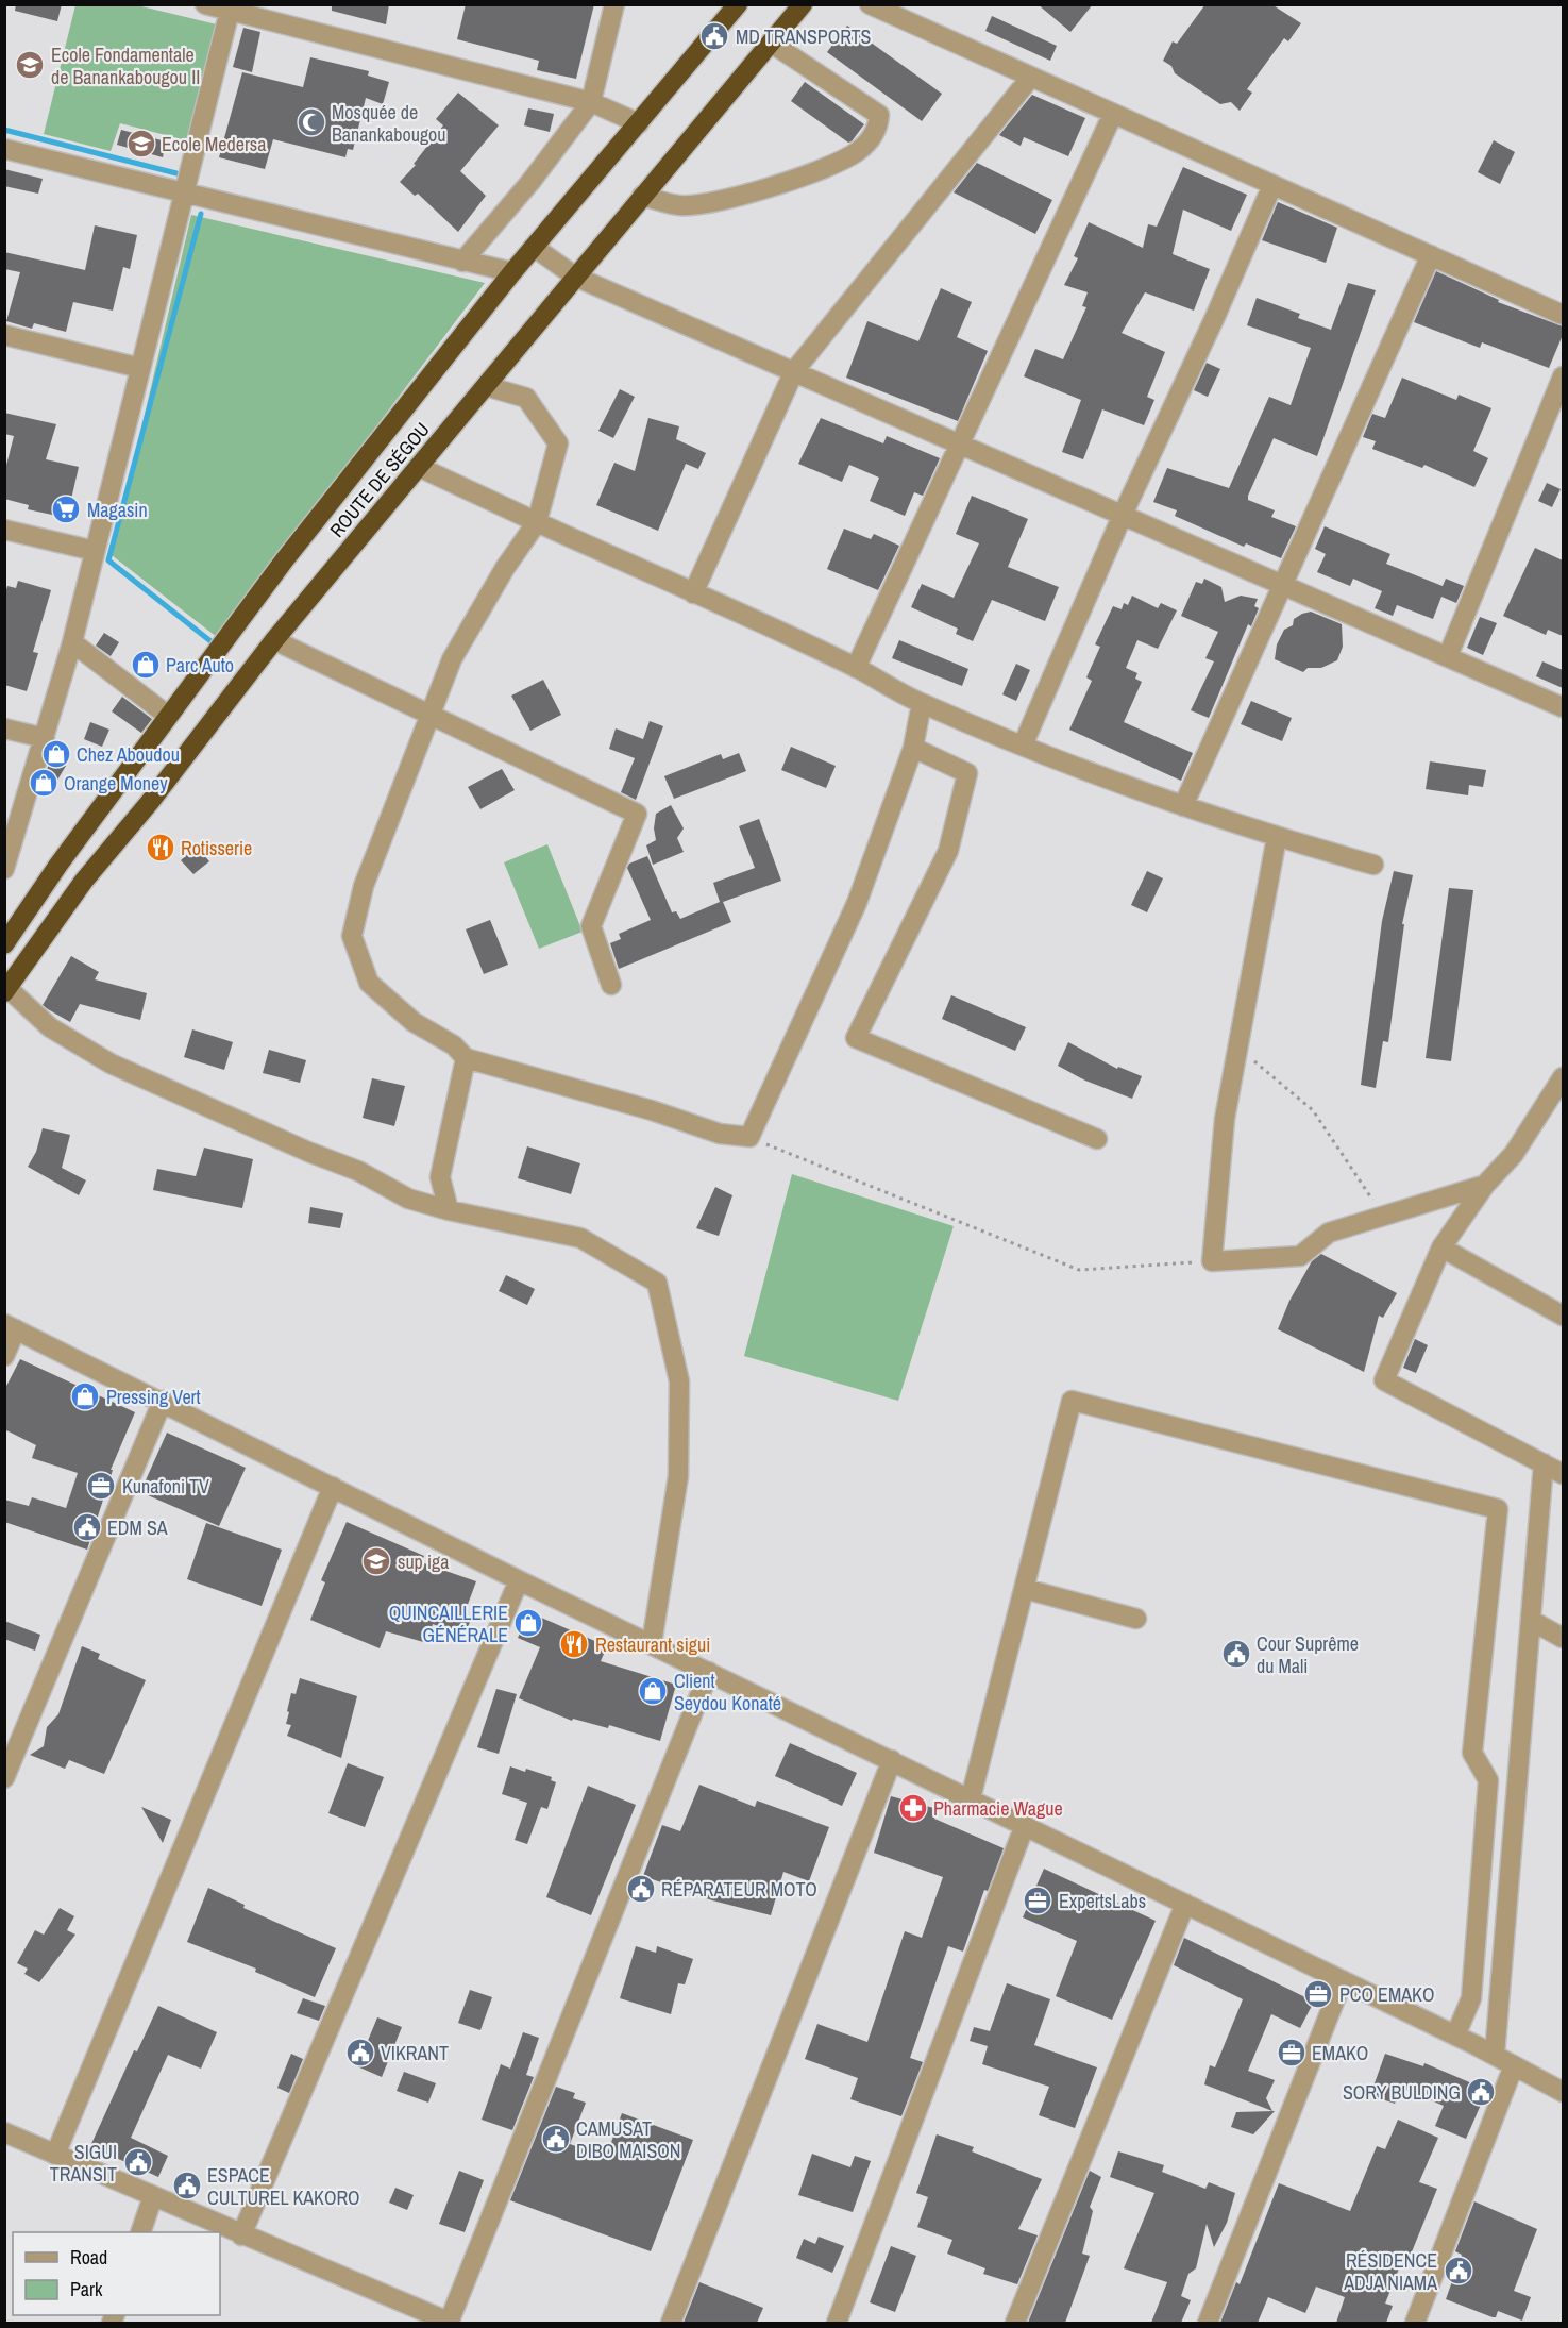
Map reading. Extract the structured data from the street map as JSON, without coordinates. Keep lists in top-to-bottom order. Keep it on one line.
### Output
{"streets":{"highway":["ROUTE DE SÉGOU"]},"places":{"public building":["MD TRANSPORTS","EDM SA","Cour Suprême du Mali","RÉPARATEUR MOTO","VIKRANT","SORY BULDING","CAMUSAT DIBO MAISON","SIGUI TRANSIT","ESPACE CULTUREL KAKORO","RÉSIDENCE ADJA NIAMA"],"school or university":["Ecole Fondamentale de Banankabougou II","Ecole Medersa","sup iga"],"mosque":["Mosquée de Banankabougou"],"supermarket":["Magasin"],"shop":["Parc Auto","Chez Aboudou","Orange Money","Pressing Vert","QUINCAILLERIE GÉNÉRALE","Client Seydou Konaté"],"restaurant":["Rotisserie","Restaurant sigui"],"office":["Kunafoni TV","ExpertsLabs","PCO EMAKO","EMAKO"],"pharmacy":["Pharmacie Wague"]},"legend":["Road","Park"]}
